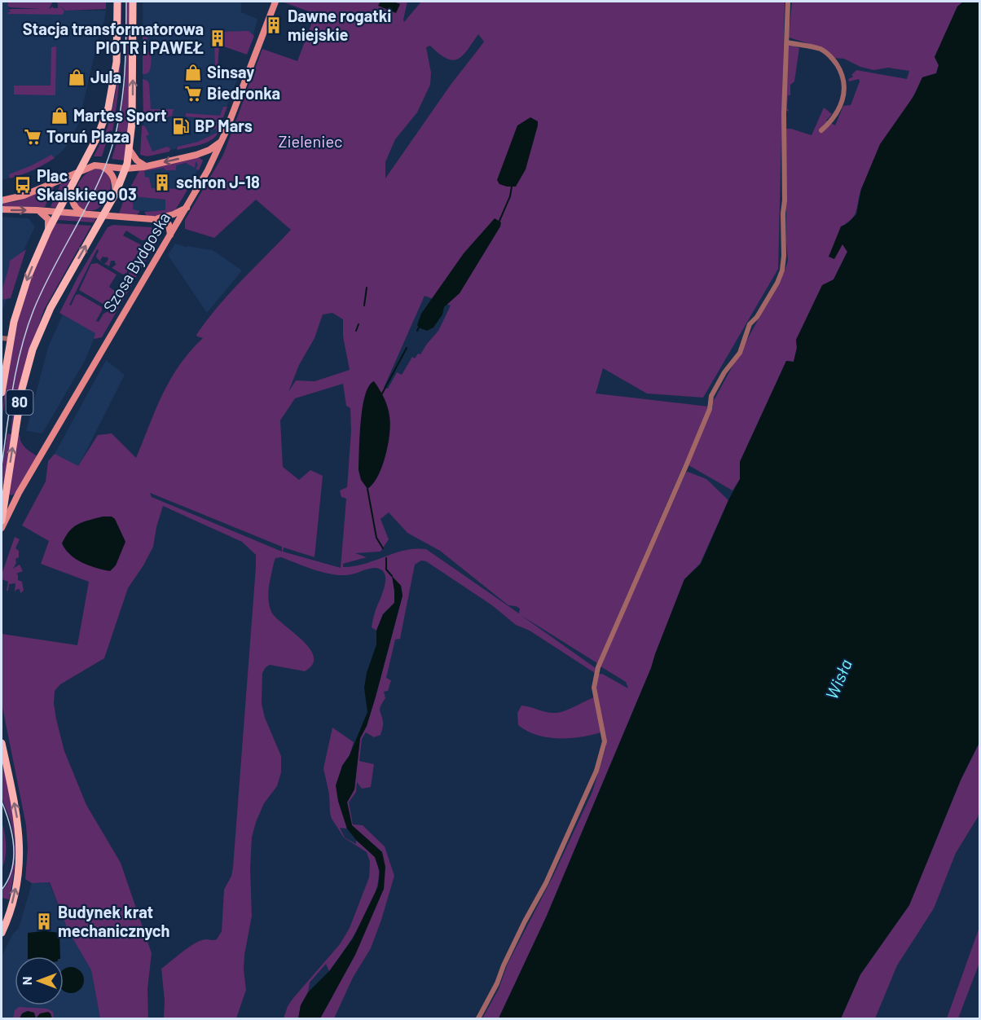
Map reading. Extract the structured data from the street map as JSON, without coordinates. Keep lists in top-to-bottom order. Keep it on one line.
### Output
{"streets":{"main road":["80"],"street":["Szosa Bydgoska"]},"water":["Wisła"],"parks":["Zieleniec"],"places":{"building":["Dawne rogatki miejskie","Stacja transformatorowa PIOTR i PAWEŁ","schron J-18","Budynek krat mechanicznych"],"shop":["Sinsay","Jula","Martes Sport"],"supermarket":["Biedronka","Toruń Plaza"],"fuel station":["BP Mars"],"bus stop":["Plac Skalskiego 03"]},"north":"left"}
